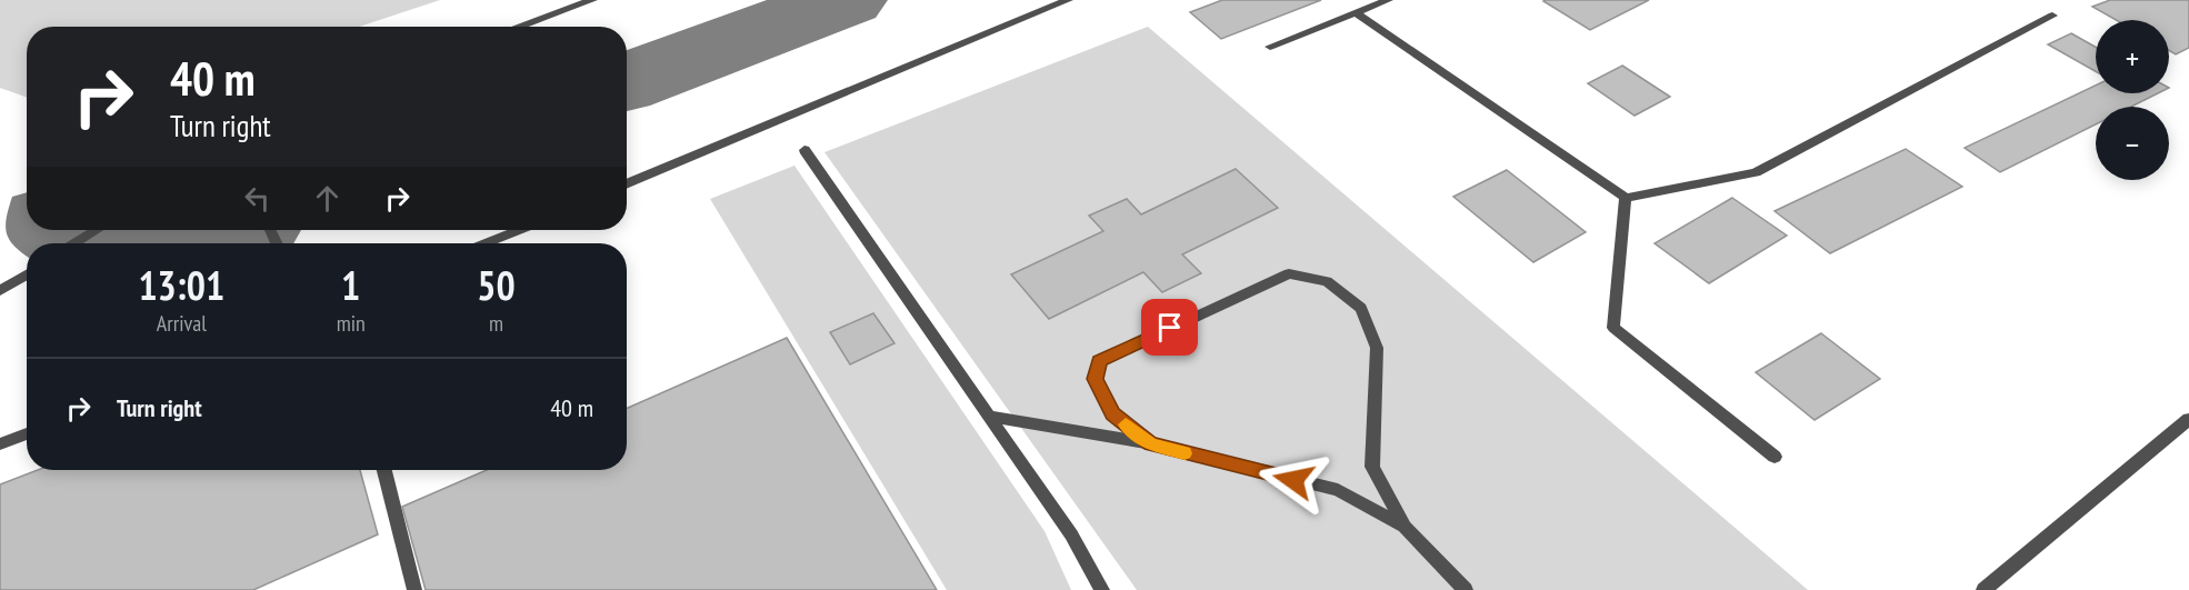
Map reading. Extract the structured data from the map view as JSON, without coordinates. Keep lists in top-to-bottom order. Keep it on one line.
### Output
{"page":{"map_buttons":["+","−"],"turn":["40 m","Turn right"],"eta":["13:01","Arrival","1","min","50","m"],"list":[{"name":"Turn right","value":"40 m"}]}}
